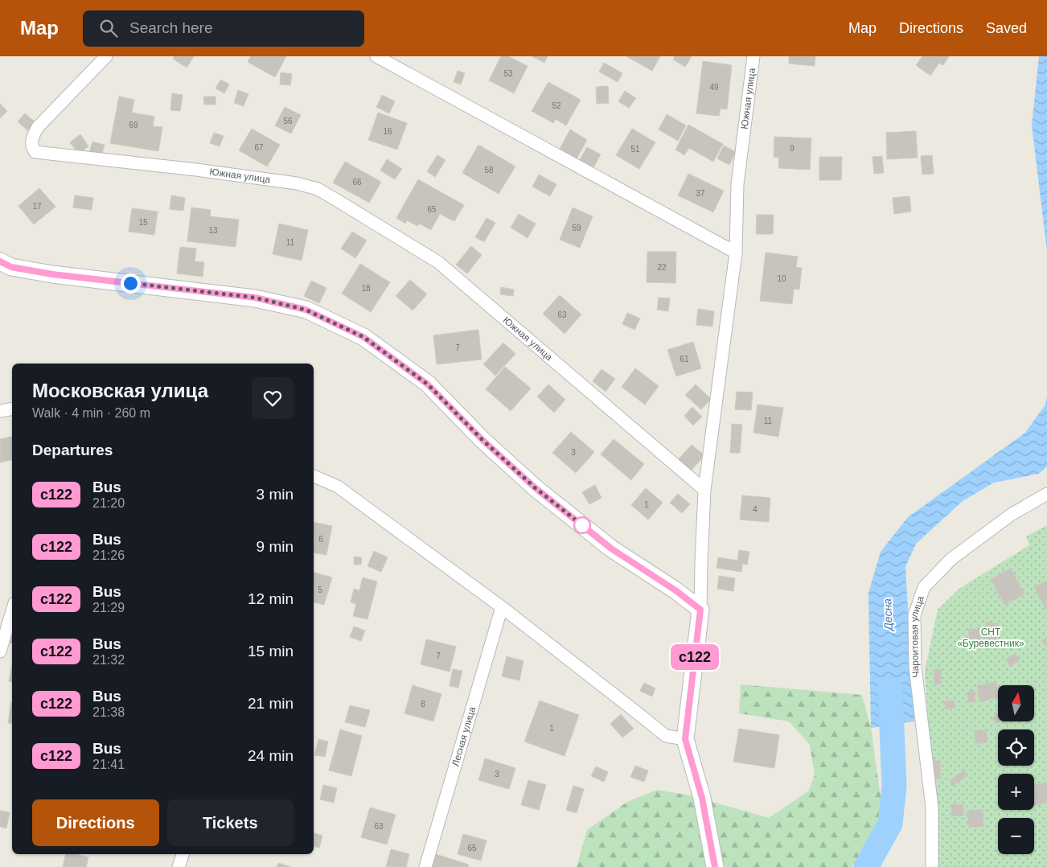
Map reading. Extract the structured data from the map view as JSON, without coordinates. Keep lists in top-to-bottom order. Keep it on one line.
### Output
{"streets":{"street":["Южная улица","Чароитовая улица","Лесная улица"]},"water":["Десна"],"parks":["СНТ «Буревестник»"],"lines":["bus line с122"],"house_numbers":["53","49","52","56","69","16","67","9","51","58","66","37","17","65","15","59","13","11","22","10","18","63","7","61","11","3","1","4","6","5","7","8","1","3","63","65"],"north":"top","page":{"header":"Map","search":"Search here","nav":["Map","Directions","Saved"],"on_map":"с122","heading":[["Московская улица","Walk · 4 min · 260 m"],"Departures"],"list":[{"mark":"с122","name":"Bus","note":"21:20","value":"3 min"},{"mark":"с122","name":"Bus","note":"21:26","value":"9 min"},{"mark":"с122","name":"Bus","note":"21:29","value":"12 min"},{"mark":"с122","name":"Bus","note":"21:32","value":"15 min"},{"mark":"с122","name":"Bus","note":"21:38","value":"21 min"},{"mark":"с122","name":"Bus","note":"21:41","value":"24 min"}],"map_buttons":["+","−"],"buttons":["Directions","Tickets"]}}
